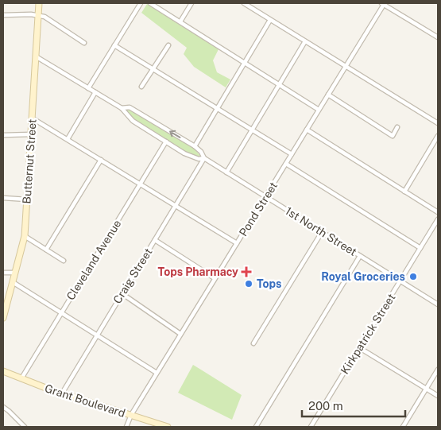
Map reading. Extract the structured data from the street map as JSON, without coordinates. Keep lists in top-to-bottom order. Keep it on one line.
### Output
{"streets":{"street":["Butternut Street","Pond Street","1st North Street","Cleveland Avenue","Craig Street","Kirkpatrick Street","Grant Boulevard"]},"crossings":[["Butternut Street","1st North Street"],["Pond Street","1st North Street"],["Pond Street","Grant Boulevard"],["1st North Street","Cleveland Avenue"],["1st North Street","Craig Street"],["1st North Street","Kirkpatrick Street"],["Cleveland Avenue","Grant Boulevard"],["Craig Street","Grant Boulevard"]],"places":{"health":["Tops Pharmacy"],"other":["Royal Groceries","Tops"]},"scale_bar":"200 m"}
